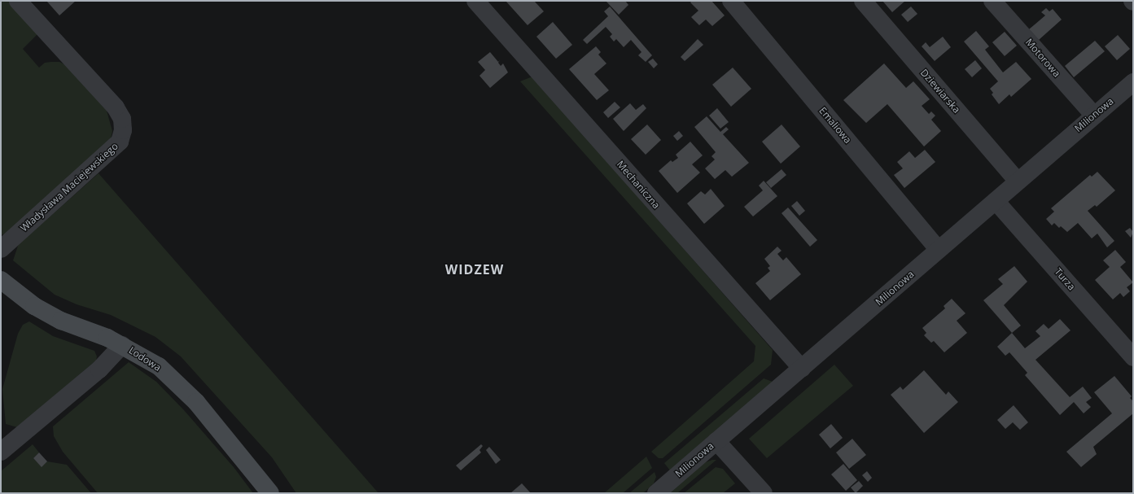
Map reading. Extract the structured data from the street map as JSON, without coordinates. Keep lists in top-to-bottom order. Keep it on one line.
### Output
{"streets":{"street":["Motorowa","Dziewiarska","Milionowa","Emaliowa","Mechaniczna","Władysława Maciejewskiego","Turza","Lodowa"]},"crossings":[["Motorowa","Milionowa"],["Dziewiarska","Milionowa"],["Milionowa","Emaliowa"],["Milionowa","Mechaniczna"],["Milionowa","Turza"]],"districts":["WIDZEW"]}
